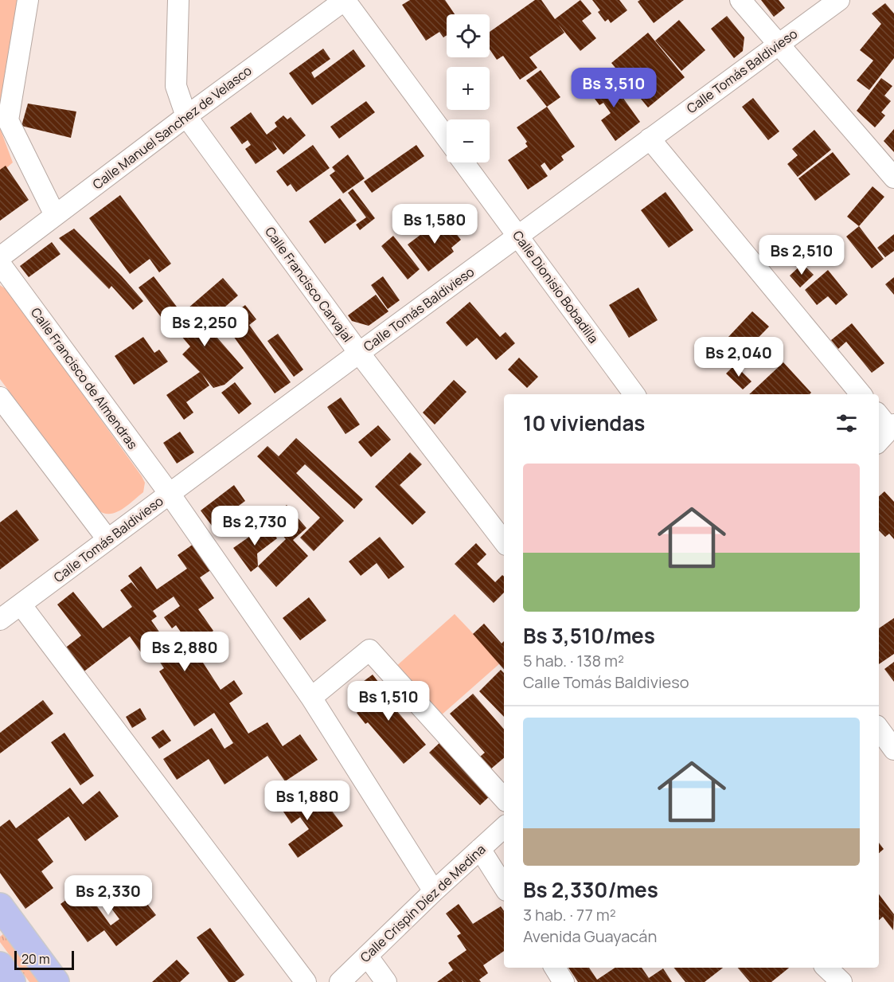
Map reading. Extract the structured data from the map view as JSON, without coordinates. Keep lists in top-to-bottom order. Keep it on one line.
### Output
{"streets":{"street":["Calle Tomás Baldivieso","Calle Manuel Sanchez de Velasco","Calle Francisco Carvajal","Calle Dionisio Bobadilla","Calle Francisco de Almendras","Calle Crispín Díez de Medina"]},"crossings":[["Calle Tomás Baldivieso","Calle Francisco Carvajal"],["Calle Tomás Baldivieso","Calle Dionisio Bobadilla"],["Calle Tomás Baldivieso","Calle Francisco de Almendras"],["Calle Manuel Sanchez de Velasco","Calle Francisco Carvajal"],["Calle Francisco de Almendras","Calle Crispín Díez de Medina"]],"scale_bar":"20 m","page":{"map_buttons":["+","−"],"price":["Bs 3,510","Bs 1,580","Bs 2,510","Bs 2,250","Bs 2,040","Bs 2,730","Bs 2,880","Bs 1,510","Bs 1,880","Bs 2,330"],"heading":"10 viviendas","list":[{"name":"Bs 3,510/mes","note":"5 hab. · 138 m² · Calle Tomás Baldivieso"},{"name":"Bs 2,330/mes","note":"3 hab. · 77 m² · Avenida Guayacán"}],"scale":"20 m"}}
